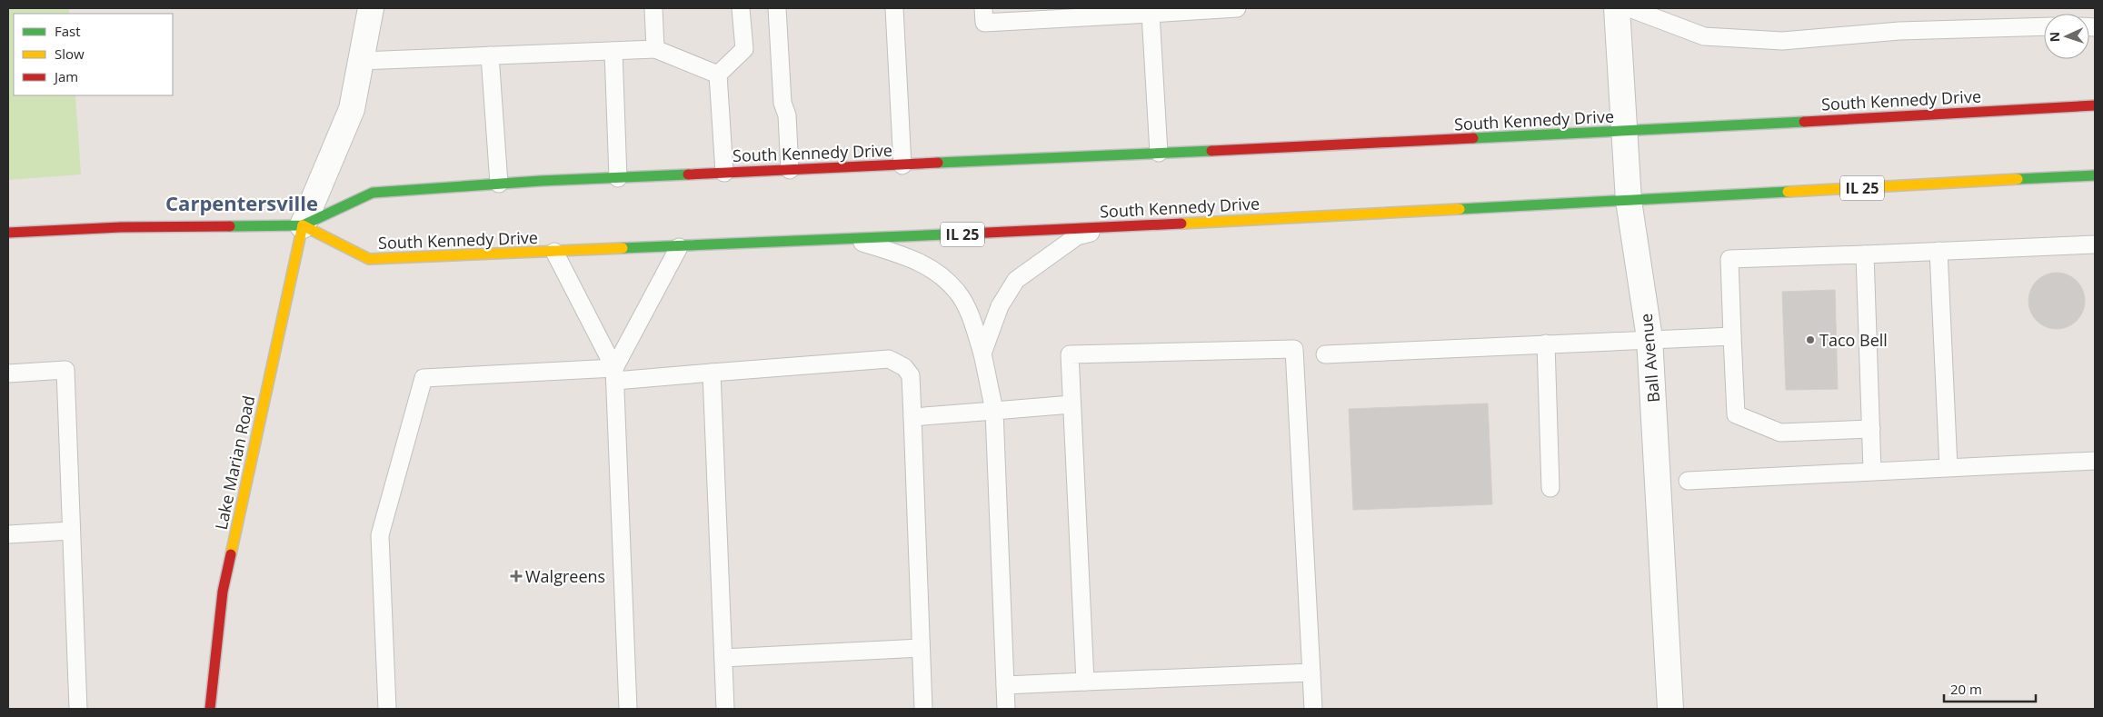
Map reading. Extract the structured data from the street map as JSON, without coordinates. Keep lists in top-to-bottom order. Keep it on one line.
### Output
{"streets":{"main road":["South Kennedy Drive","IL 25","Lake Marian Road"],"street":["Ball Avenue"]},"crossings":[["South Kennedy Drive","IL 25"],["South Kennedy Drive","Ball Avenue"],["South Kennedy Drive","Lake Marian Road"],["IL 25","Lake Marian Road"]],"districts":["Carpentersville"],"places":{"other":["Taco Bell"],"health":["Walgreens"]},"legend":["Fast","Slow","Jam"],"scale_bar":"20 m","north":"left"}
